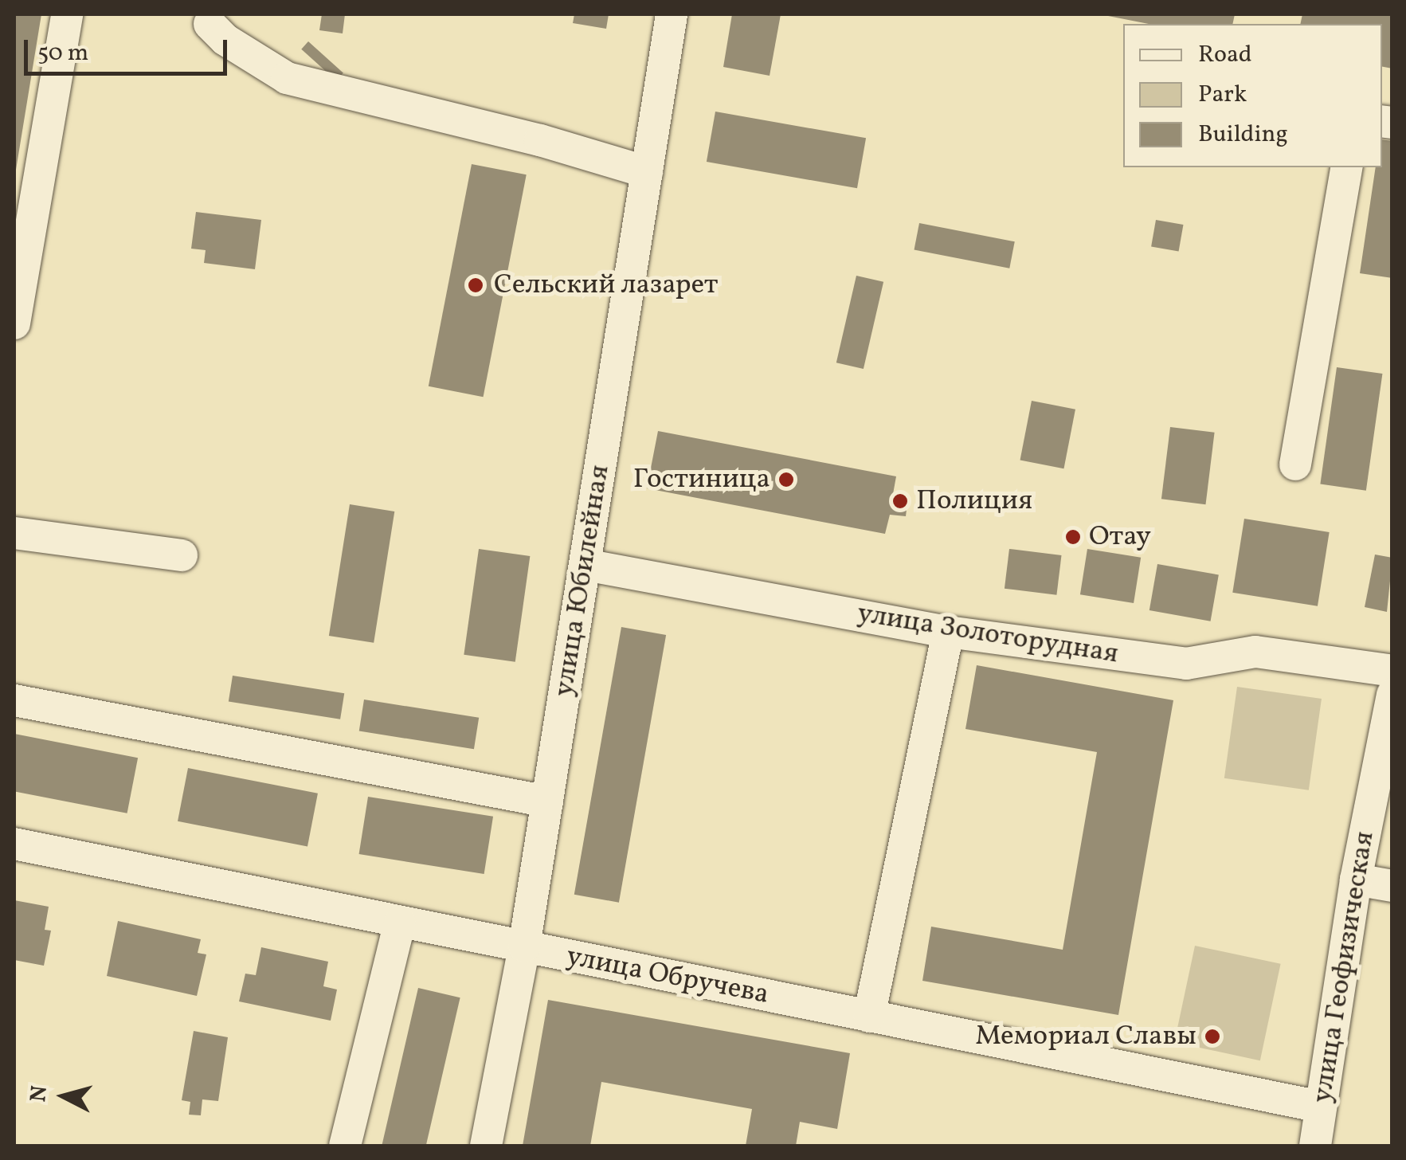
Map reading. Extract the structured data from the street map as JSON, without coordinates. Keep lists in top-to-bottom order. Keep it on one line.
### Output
{"streets":{"street":["улица Юбилейная","улица Золоторудная","улица Геофизическая","улица Обручева"]},"crossings":[["улица Юбилейная","улица Золоторудная"],["улица Юбилейная","улица Обручева"],["улица Геофизическая","улица Обручева"]],"places":["Сельский лазарет","Гостиница","Полиция","Отау","Мемориал Славы"],"legend":["Road","Park","Building"],"scale_bar":"50 m","north":"left"}
